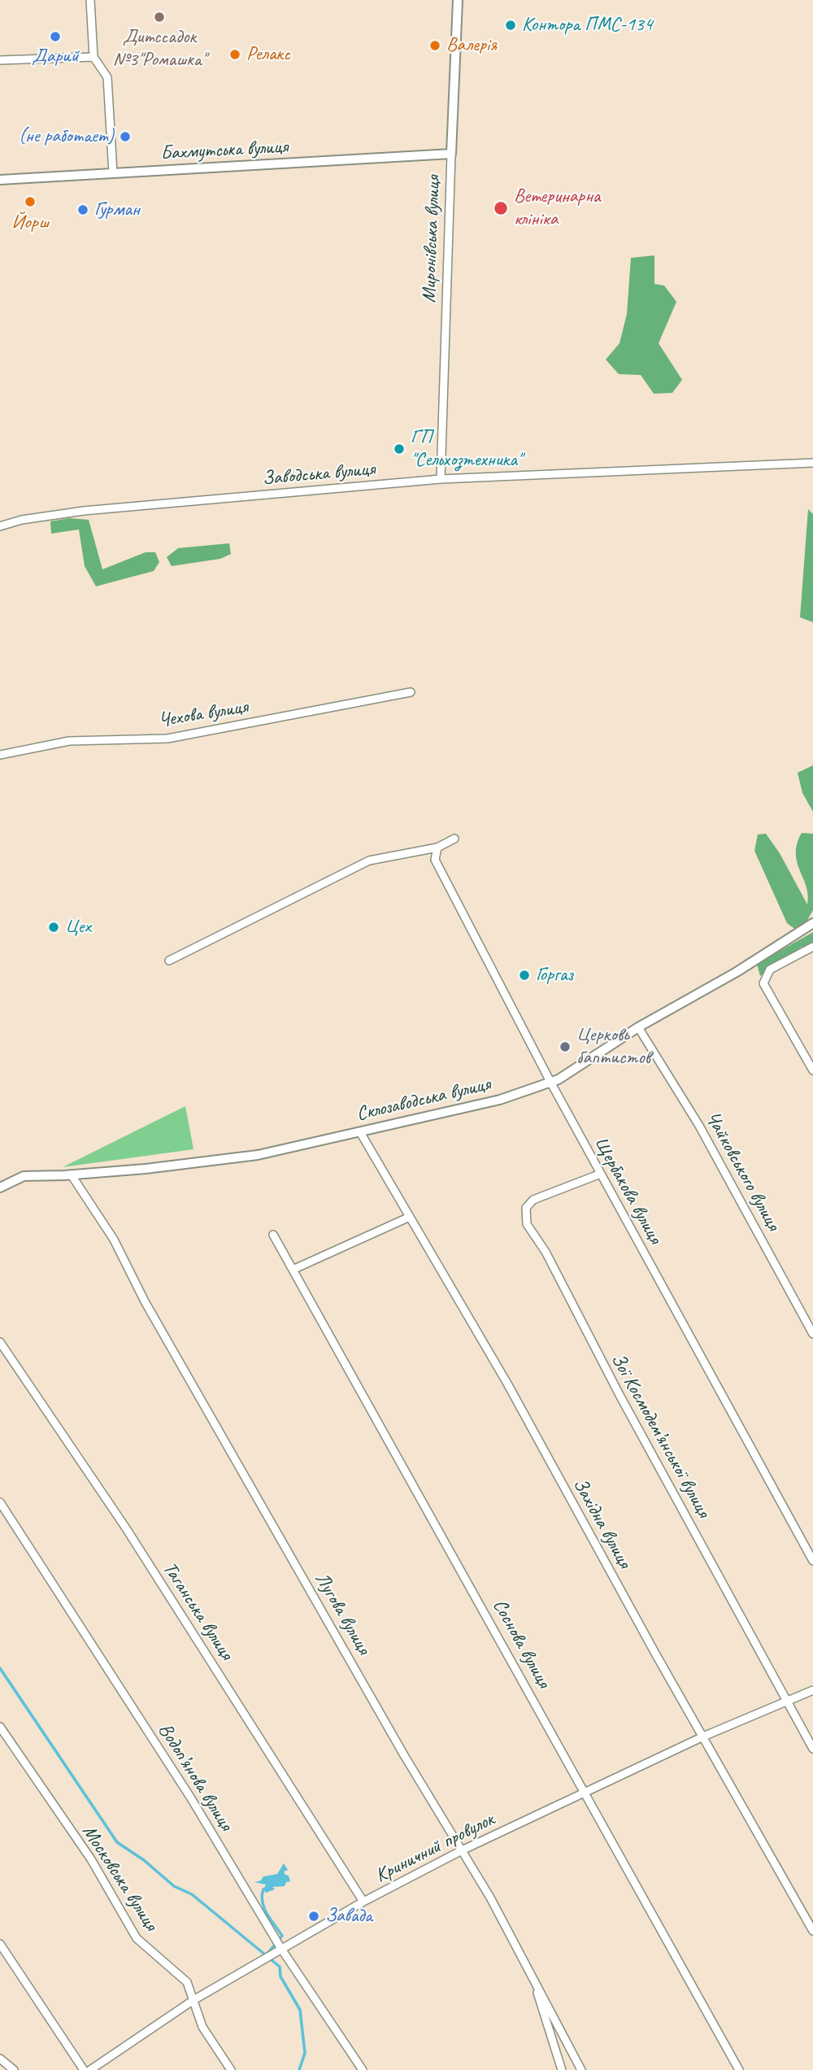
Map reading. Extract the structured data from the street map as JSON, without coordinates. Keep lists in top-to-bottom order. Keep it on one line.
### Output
{"streets":{"street":["Бахмутська вулиця","Миронівська вулиця","Заводська вулиця","Чехова вулиця","Склозаводська вулиця","Чайковського вулиця","Щербакова вулиця","Зої Космодем’янської вулиця","Західна вулиця","Таганська вулиця","Лугова вулиця","Соснова вулиця","Водоп’янова вулиця","Криничний провулок","Московська вулиця"]},"crossings":[["Бахмутська вулиця","Миронівська вулиця"],["Миронівська вулиця","Заводська вулиця"],["Склозаводська вулиця","Чайковського вулиця"],["Склозаводська вулиця","Щербакова вулиця"],["Склозаводська вулиця","Західна вулиця"],["Склозаводська вулиця","Лугова вулиця"],["Щербакова вулиця","Зої Космодем’янської вулиця"],["Зої Космодем’янської вулиця","Криничний провулок"],["Західна вулиця","Криничний провулок"],["Таганська вулиця","Криничний провулок"],["Лугова вулиця","Криничний провулок"],["Соснова вулиця","Криничний провулок"],["Водоп’янова вулиця","Криничний провулок"],["Криничний провулок","Московська вулиця"]],"places":["Дитссадок №3\"Ромашка\"","Контора ПМС-134","Дарий","Валерія","Релакс","(не работает)","Йорш","Ветеринарна клініка","Гурман","ГП \"Сельхозтехника\"","Цех","Горгаз","Церковь баптистов","Завада"]}
